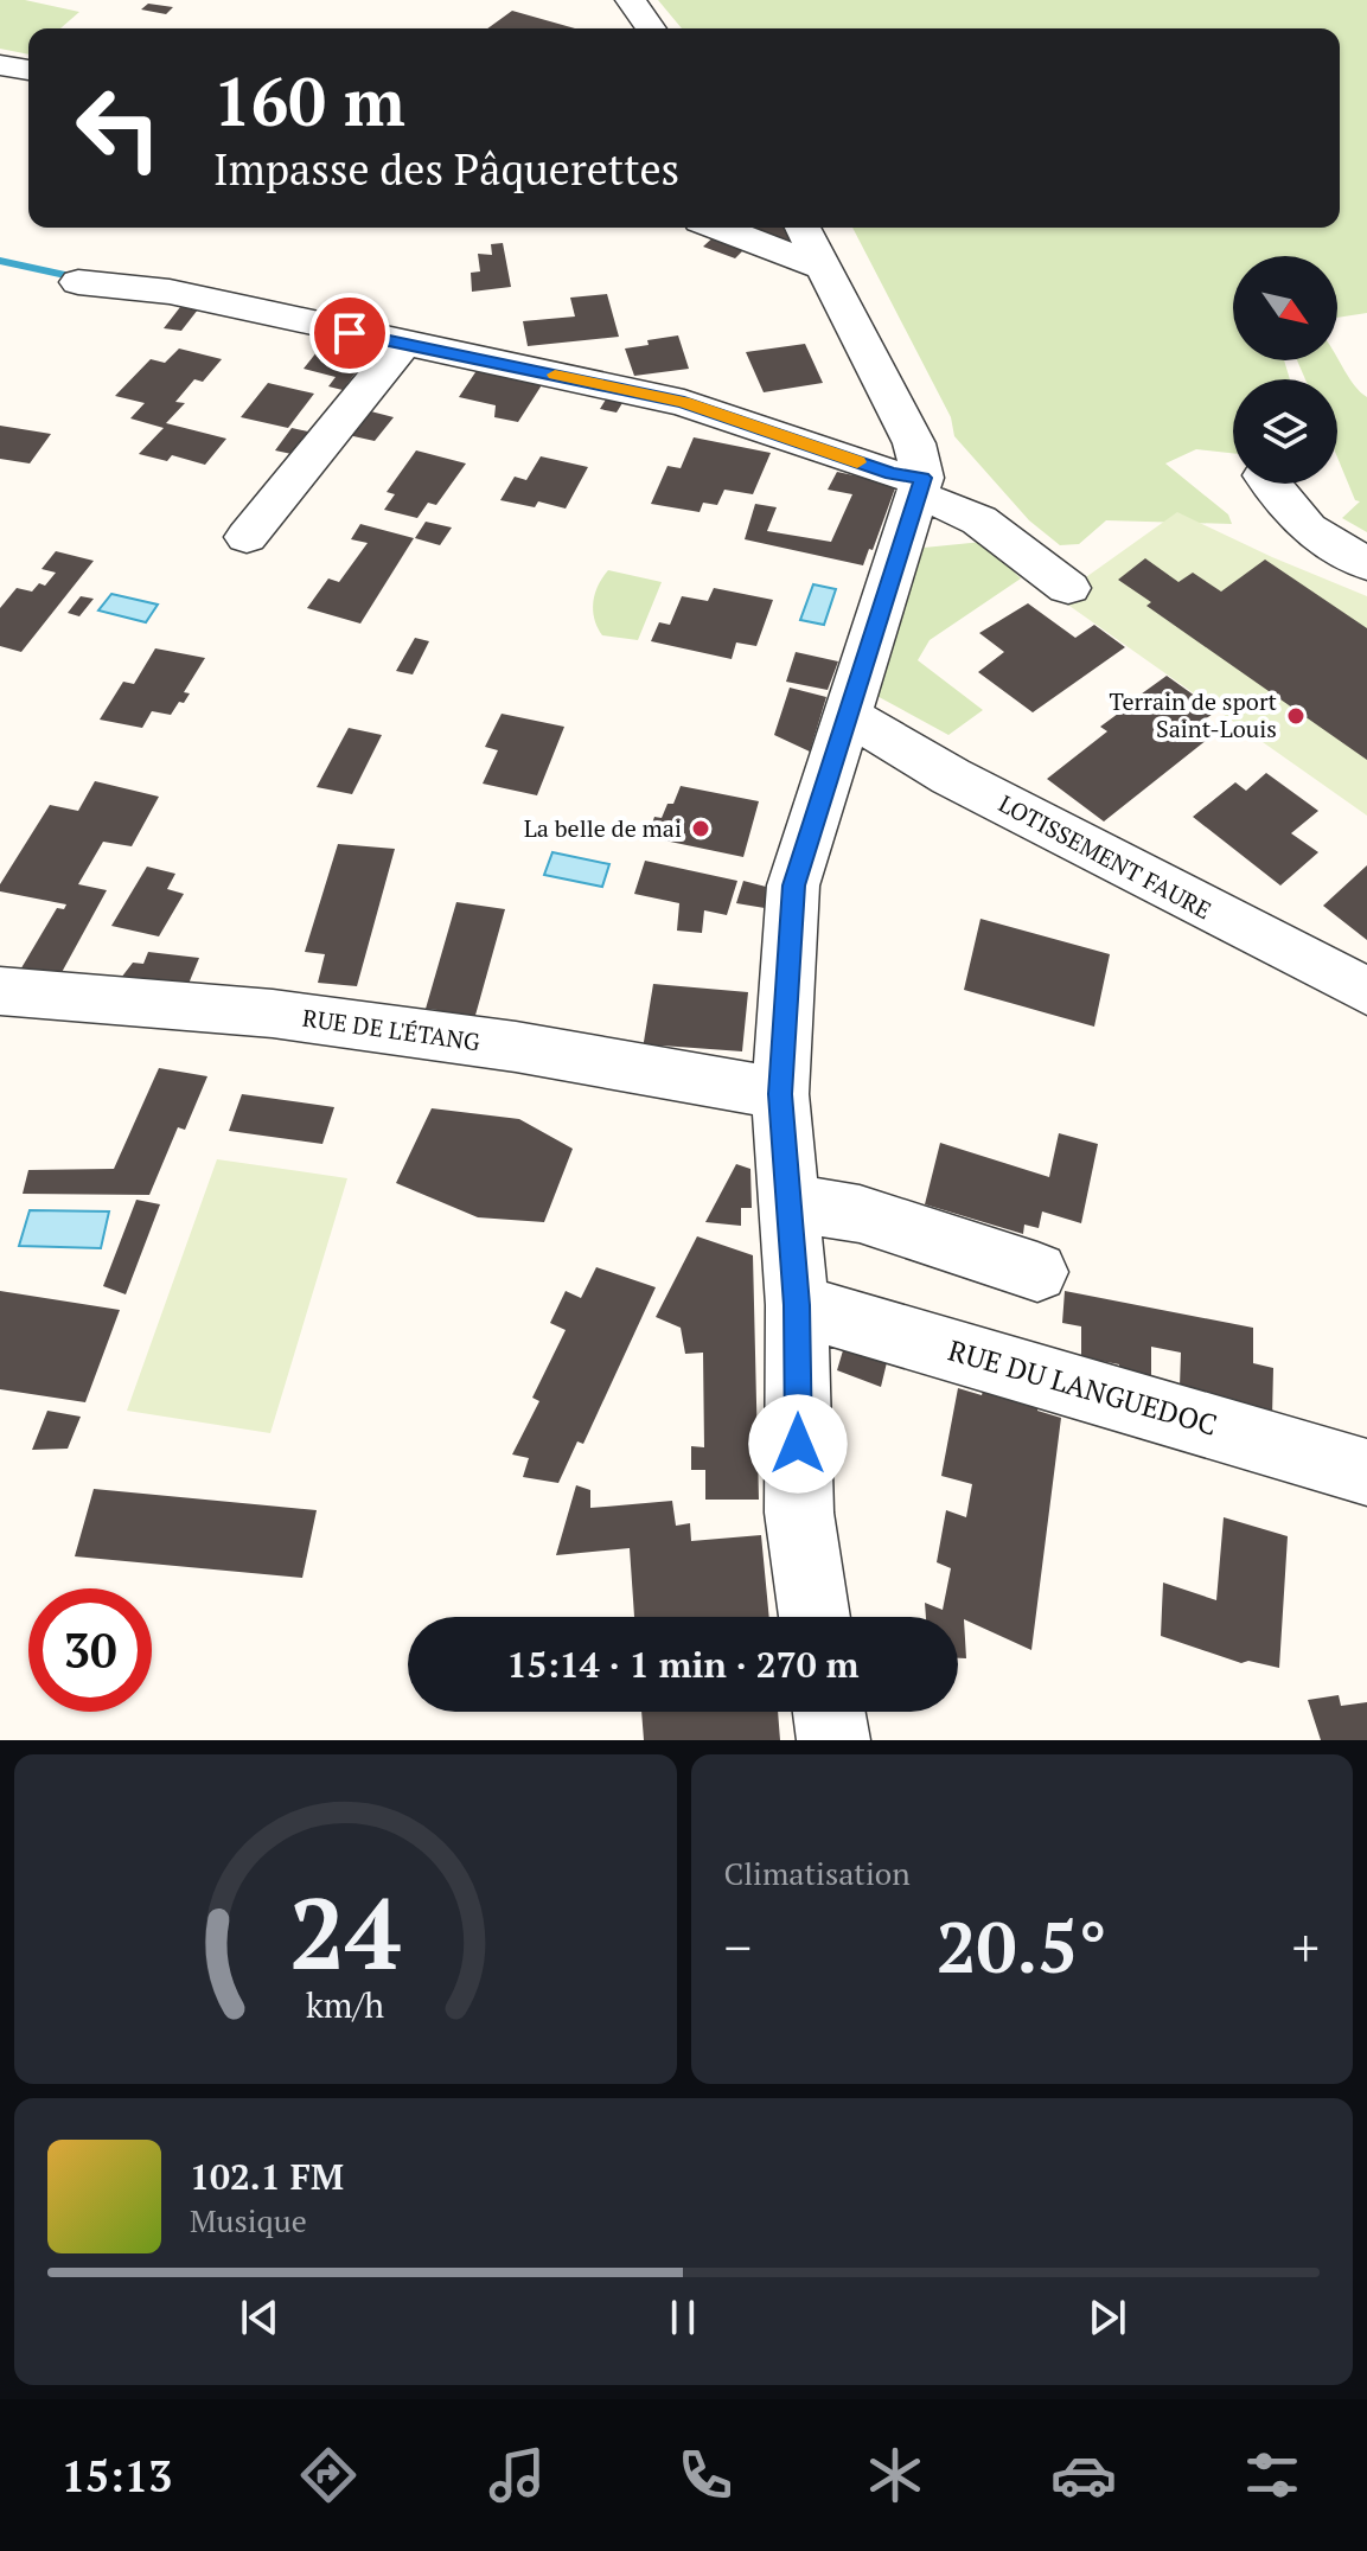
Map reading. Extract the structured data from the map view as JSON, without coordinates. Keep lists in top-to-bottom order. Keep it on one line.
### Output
{"streets":{"street":["LOTISSEMENT FAURE","RUE DE L'ÉTANG","RUE DU LANGUEDOC"]},"places":["Terrain de sport Saint-Louis","La belle de mai"],"north":"bottom right","page":{"turn":["160 m","Impasse des Pâquerettes"],"limit":"30","trip":"15:14 · 1 min · 270 m","tile":"Climatisation","heat":["−","20.5°","+"],"song":["102.1 FM","Musique"],"tabs":"15:13","gauge":["24","km/h"]}}
